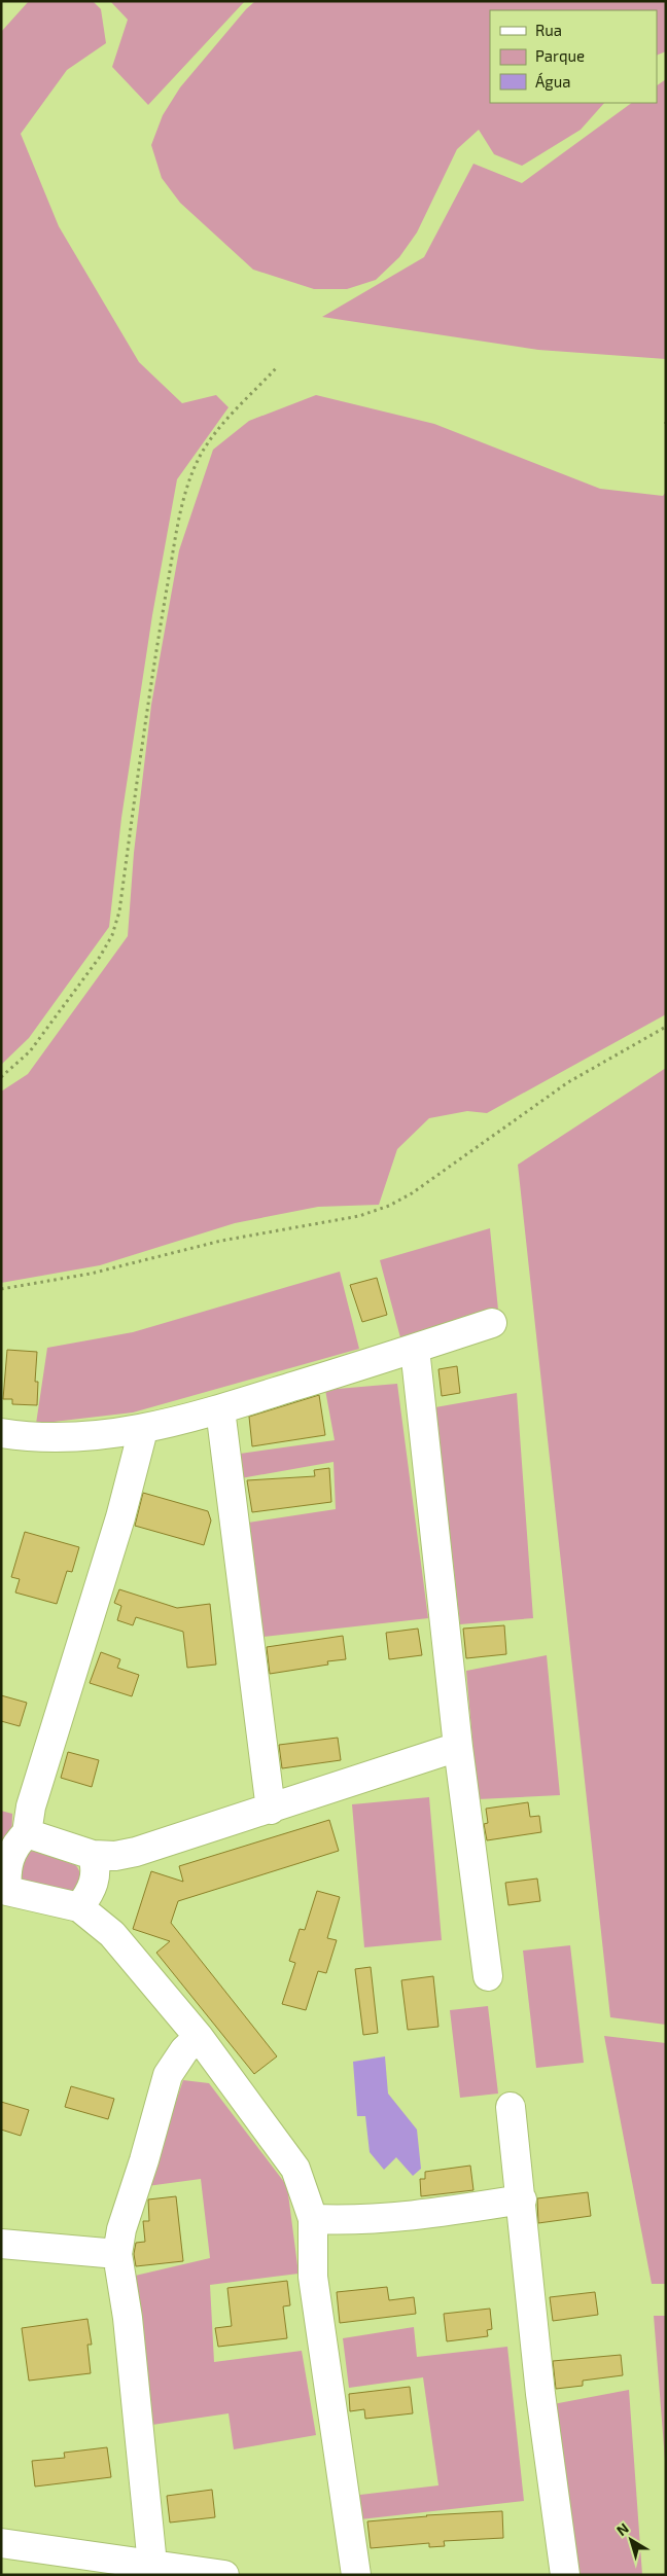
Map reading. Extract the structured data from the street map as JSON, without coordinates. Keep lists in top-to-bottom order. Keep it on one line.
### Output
{"legend":["Rua","Parque","Água"],"north":"top left"}
